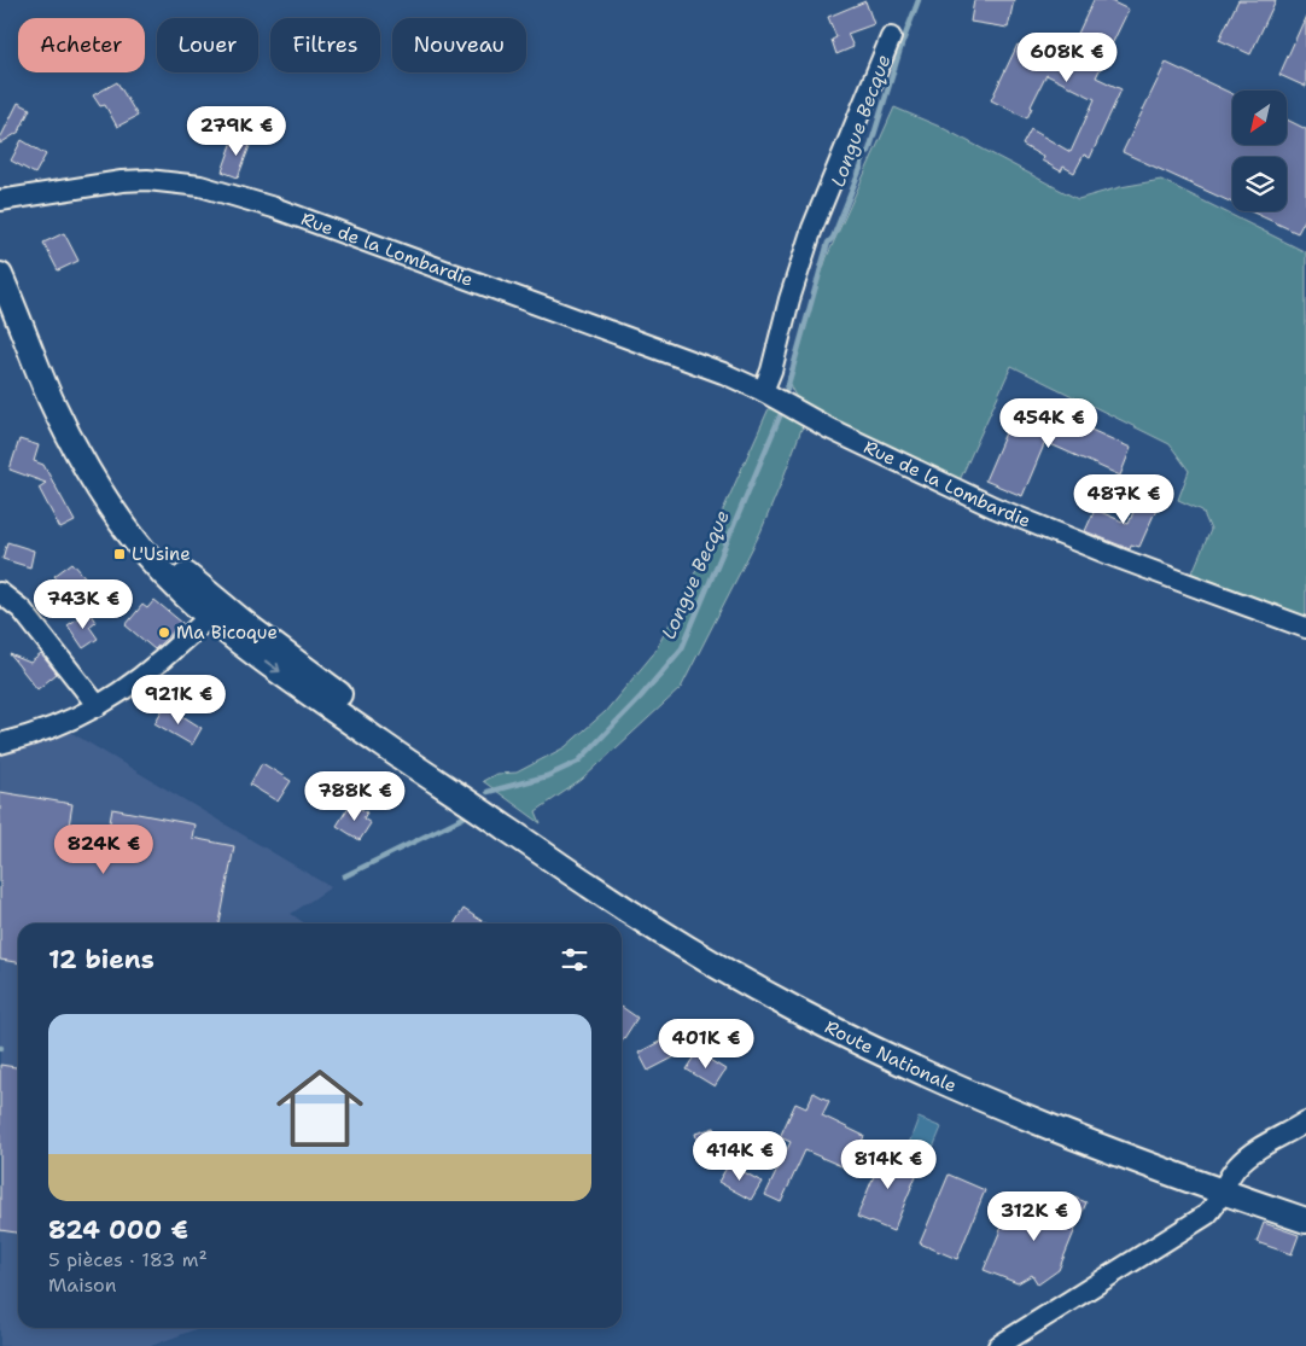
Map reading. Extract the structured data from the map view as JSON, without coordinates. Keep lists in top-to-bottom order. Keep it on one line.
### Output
{"streets":{"street":["Rue de la Lombardie","Route Nationale"]},"water":["Longue Becque"],"places":{"transit":["L'Usine"],"other":["Ma Bicoque"]},"north":"bottom left","page":{"chip":["Acheter","Louer","Filtres","Nouveau"],"price":["608K €","279K €","454K €","487K €","743K €","921K €","788K €","824K €","401K €","414K €","814K €","312K €"],"heading":"12 biens","list":[{"name":"824 000 €","note":"5 pièces · 183 m² · Maison"}]}}
